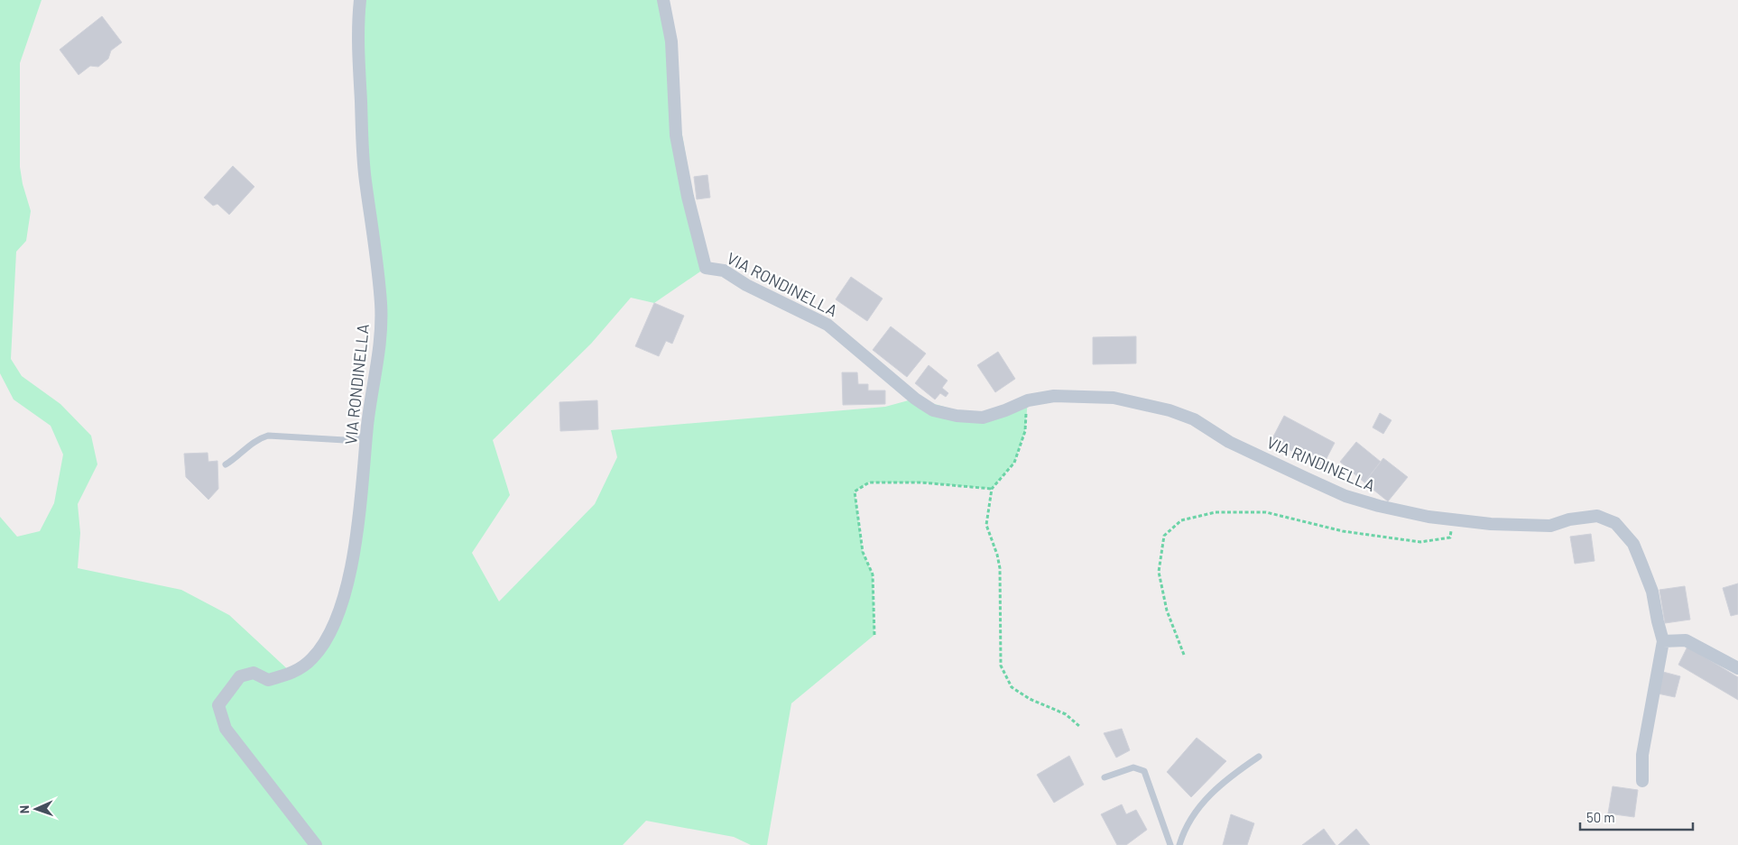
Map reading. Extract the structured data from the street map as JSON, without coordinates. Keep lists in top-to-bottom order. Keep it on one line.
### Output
{"streets":{"street":["VIA RONDINELLA","VIA RINDINELLA"]},"crossings":[["VIA RONDINELLA","VIA RINDINELLA"]],"scale_bar":"50 m","north":"left"}
